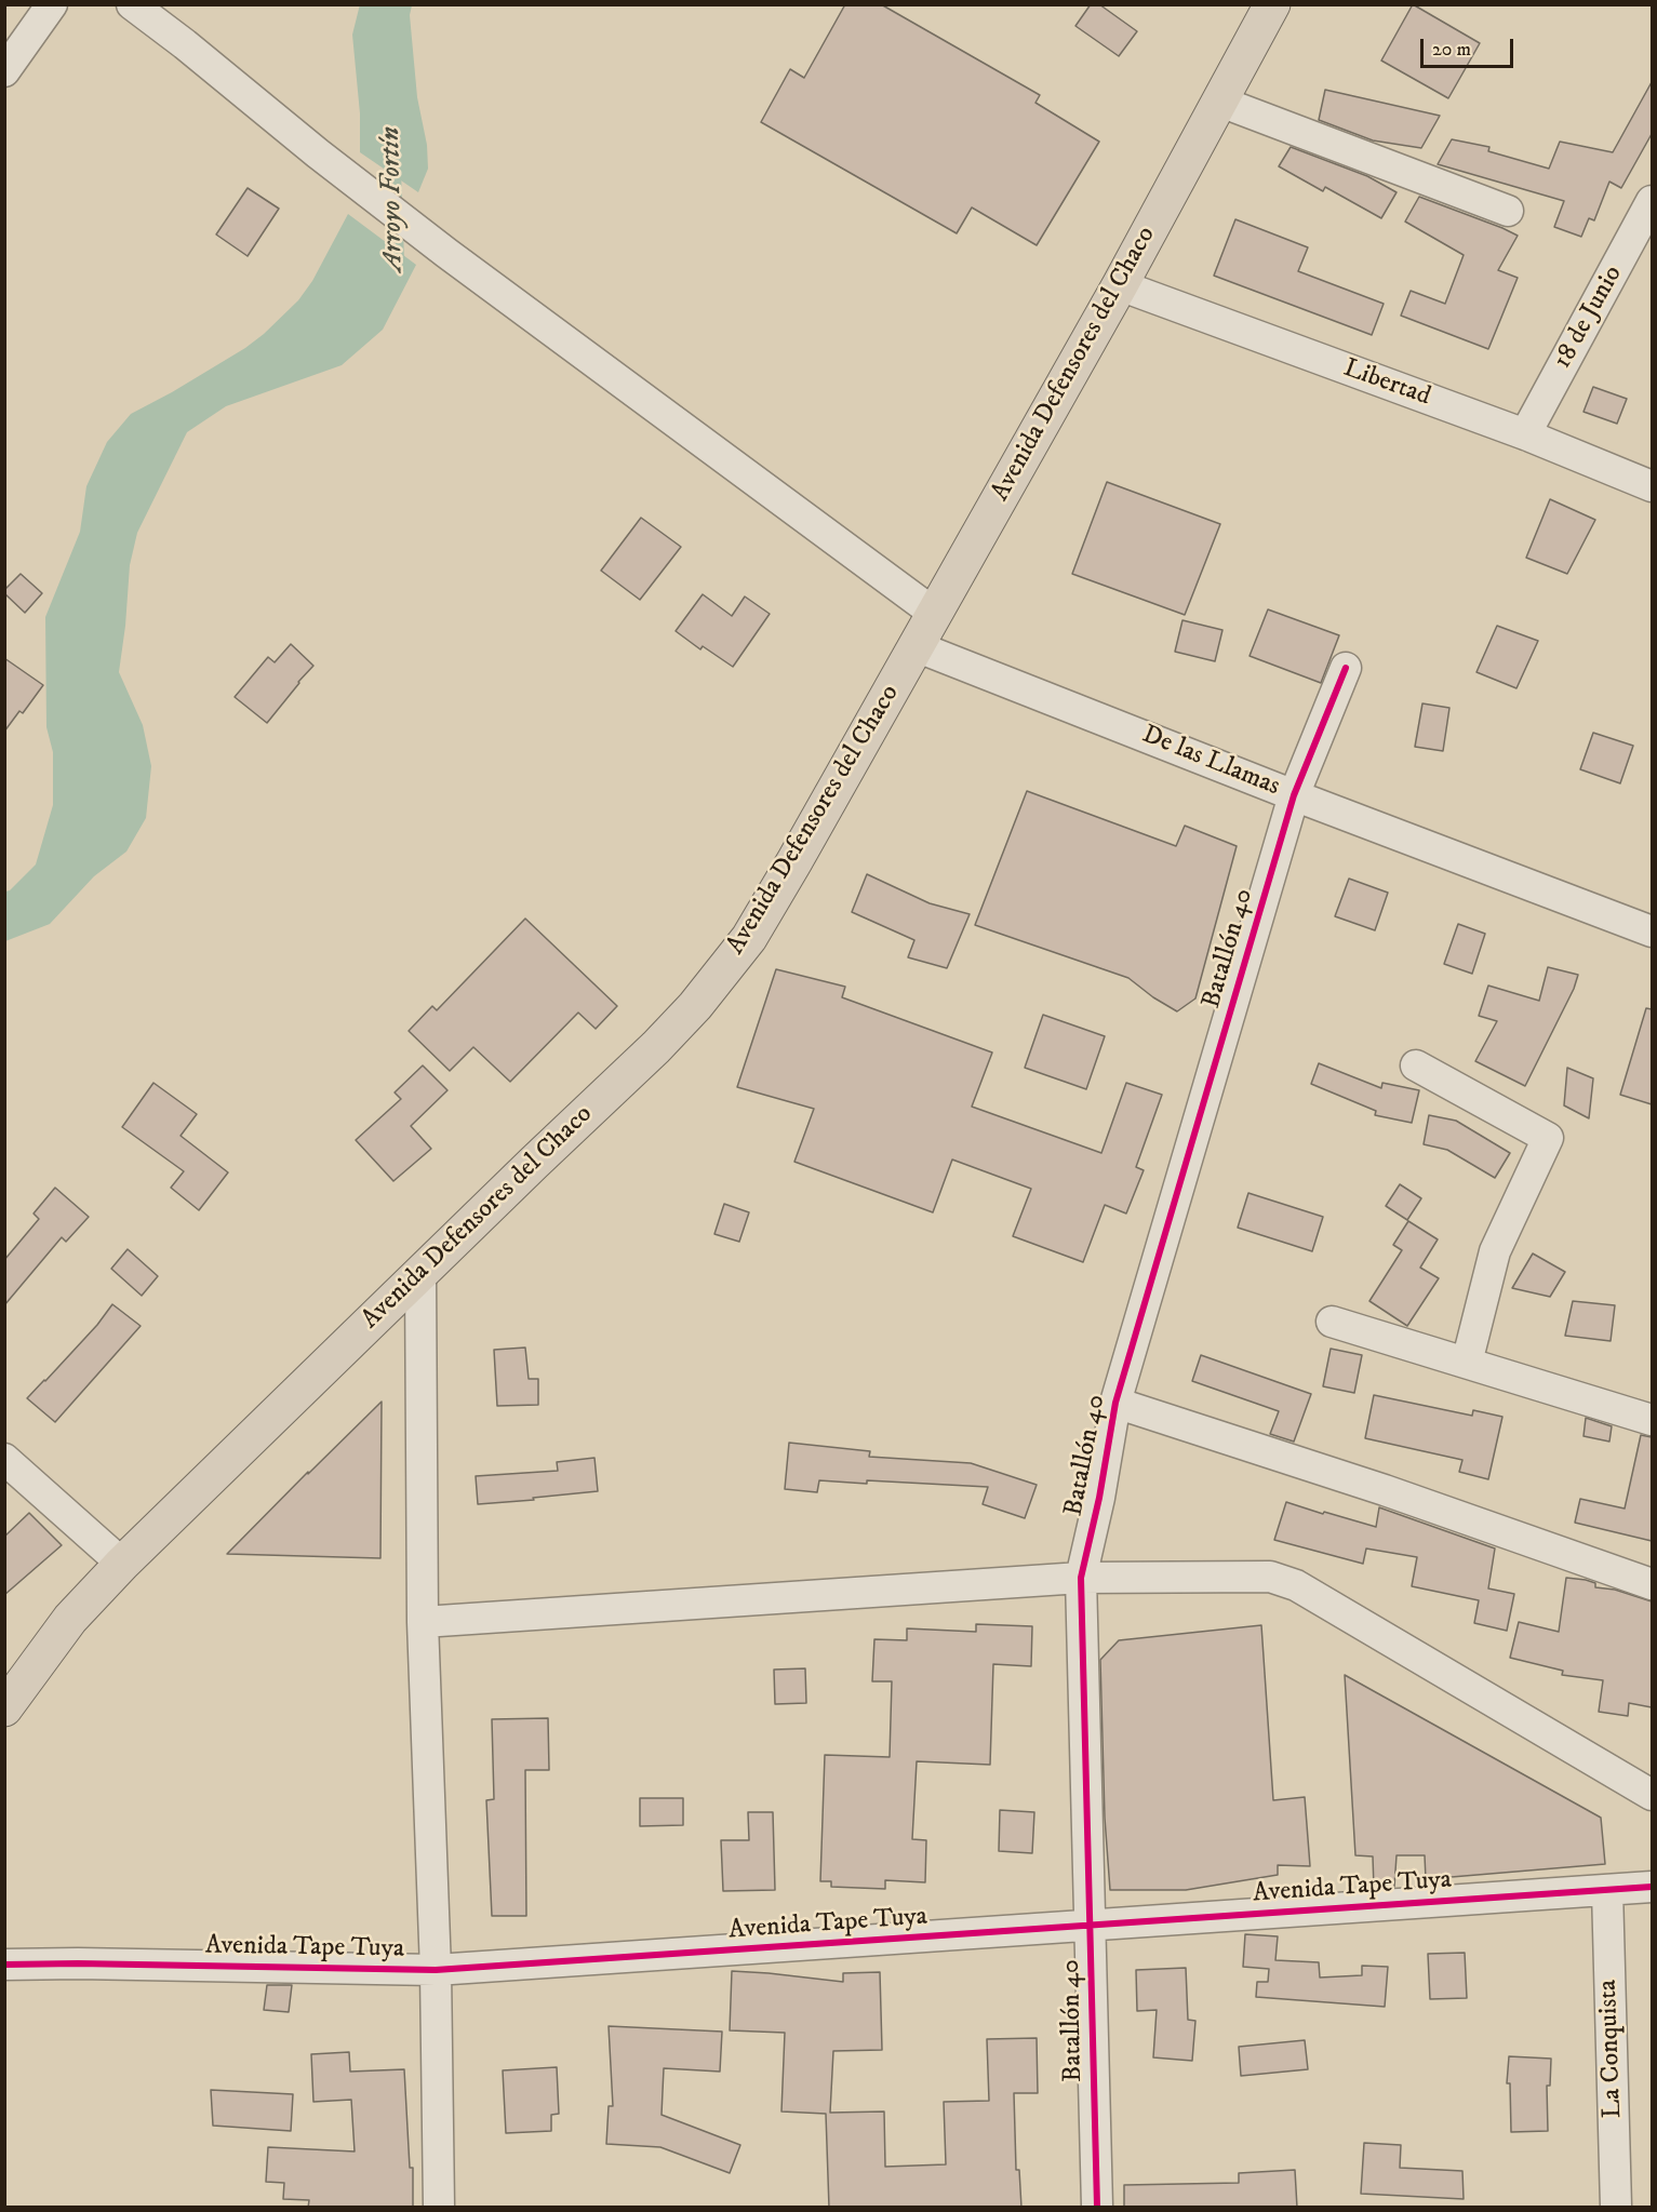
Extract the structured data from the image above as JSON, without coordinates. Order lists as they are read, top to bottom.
{
  "streets": {
    "main road": ["Avenida Defensores del Chaco"],
    "street": [
      "18 de Junio",
      "Libertad",
      "De las Llamas",
      "Batallón 40",
      "Avenida Tape Tuya",
      "La Conquista"
    ]
  },
  "crossings": [
    ["18 de Junio", "Libertad"],
    ["Avenida Defensores del Chaco", "Libertad"],
    ["Avenida Defensores del Chaco", "De las Llamas"],
    ["De las Llamas", "Batallón 40"],
    ["Batallón 40", "Avenida Tape Tuya"],
    ["Avenida Tape Tuya", "La Conquista"]
  ],
  "water": ["Arroyo Fortín"],
  "scale_bar": "20 m"
}
